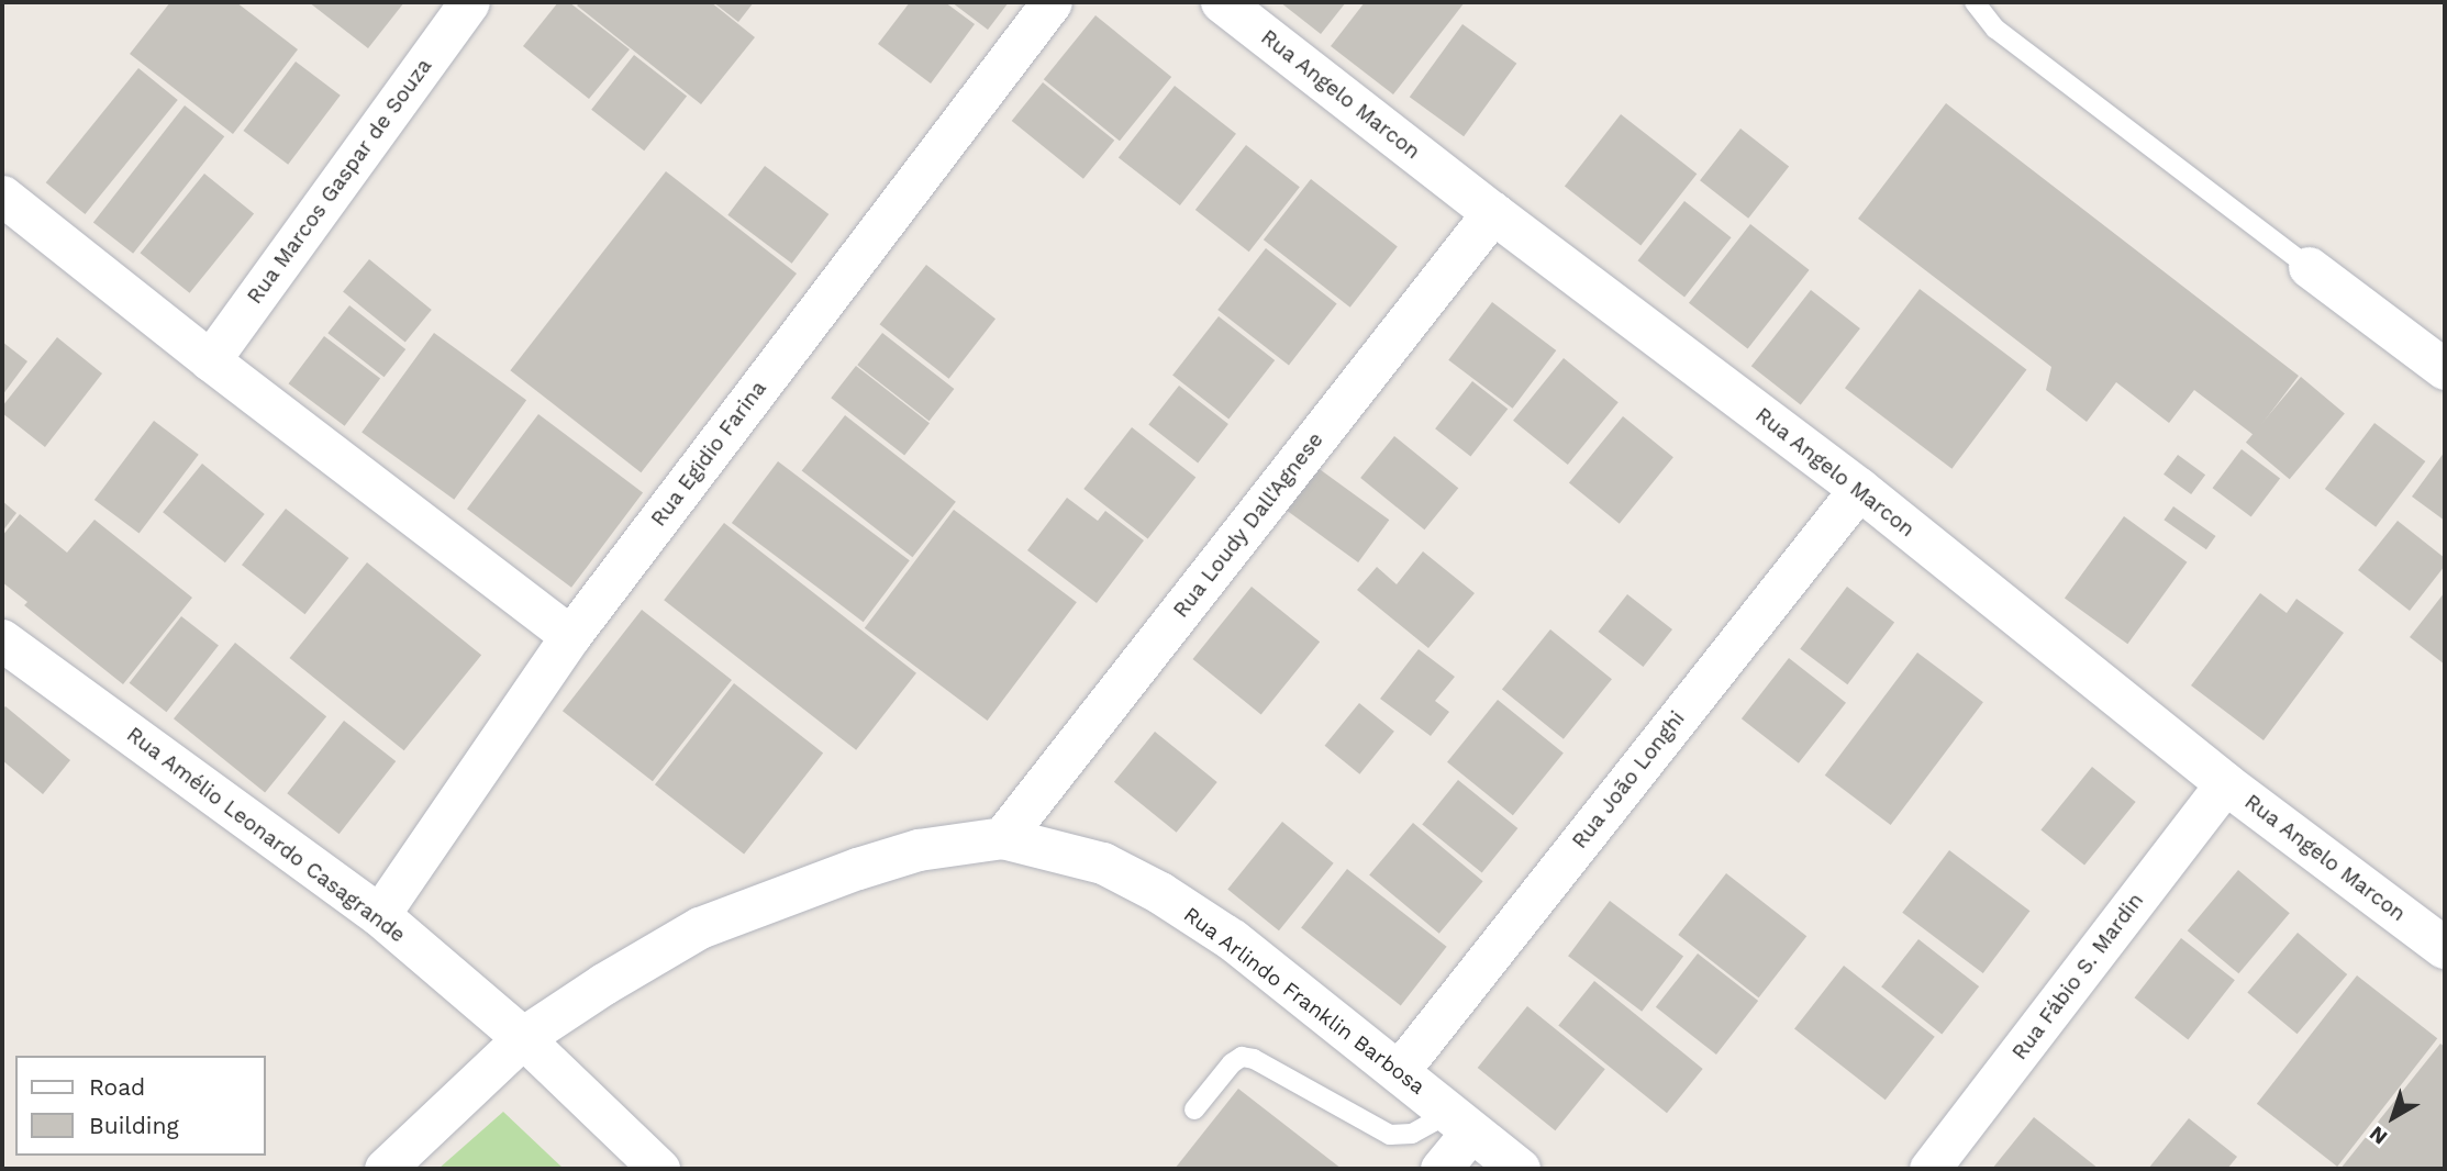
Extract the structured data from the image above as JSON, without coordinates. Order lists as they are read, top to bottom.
{
  "streets": {
    "street": [
      "Rua Angelo Marcon",
      "Rua Marcos Gaspar de Souza",
      "Rua Egidio Farina",
      "Rua Loudy Dall'Agnese",
      "Rua João Longhi",
      "Rua Amélio Leonardo Casagrande",
      "Rua Fábio S. Mardin",
      "Rua Arlindo Franklin Barbosa"
    ]
  },
  "crossings": [
    ["Rua Angelo Marcon", "Rua Loudy Dall'Agnese"],
    ["Rua Angelo Marcon", "Rua João Longhi"],
    ["Rua Angelo Marcon", "Rua Fábio S. Mardin"],
    ["Rua Egidio Farina", "Rua Amélio Leonardo Casagrande"],
    ["Rua Loudy Dall'Agnese", "Rua Arlindo Franklin Barbosa"],
    ["Rua João Longhi", "Rua Arlindo Franklin Barbosa"],
    ["Rua Amélio Leonardo Casagrande", "Rua Arlindo Franklin Barbosa"]
  ],
  "legend": ["Road", "Building"],
  "north": "bottom left"
}
